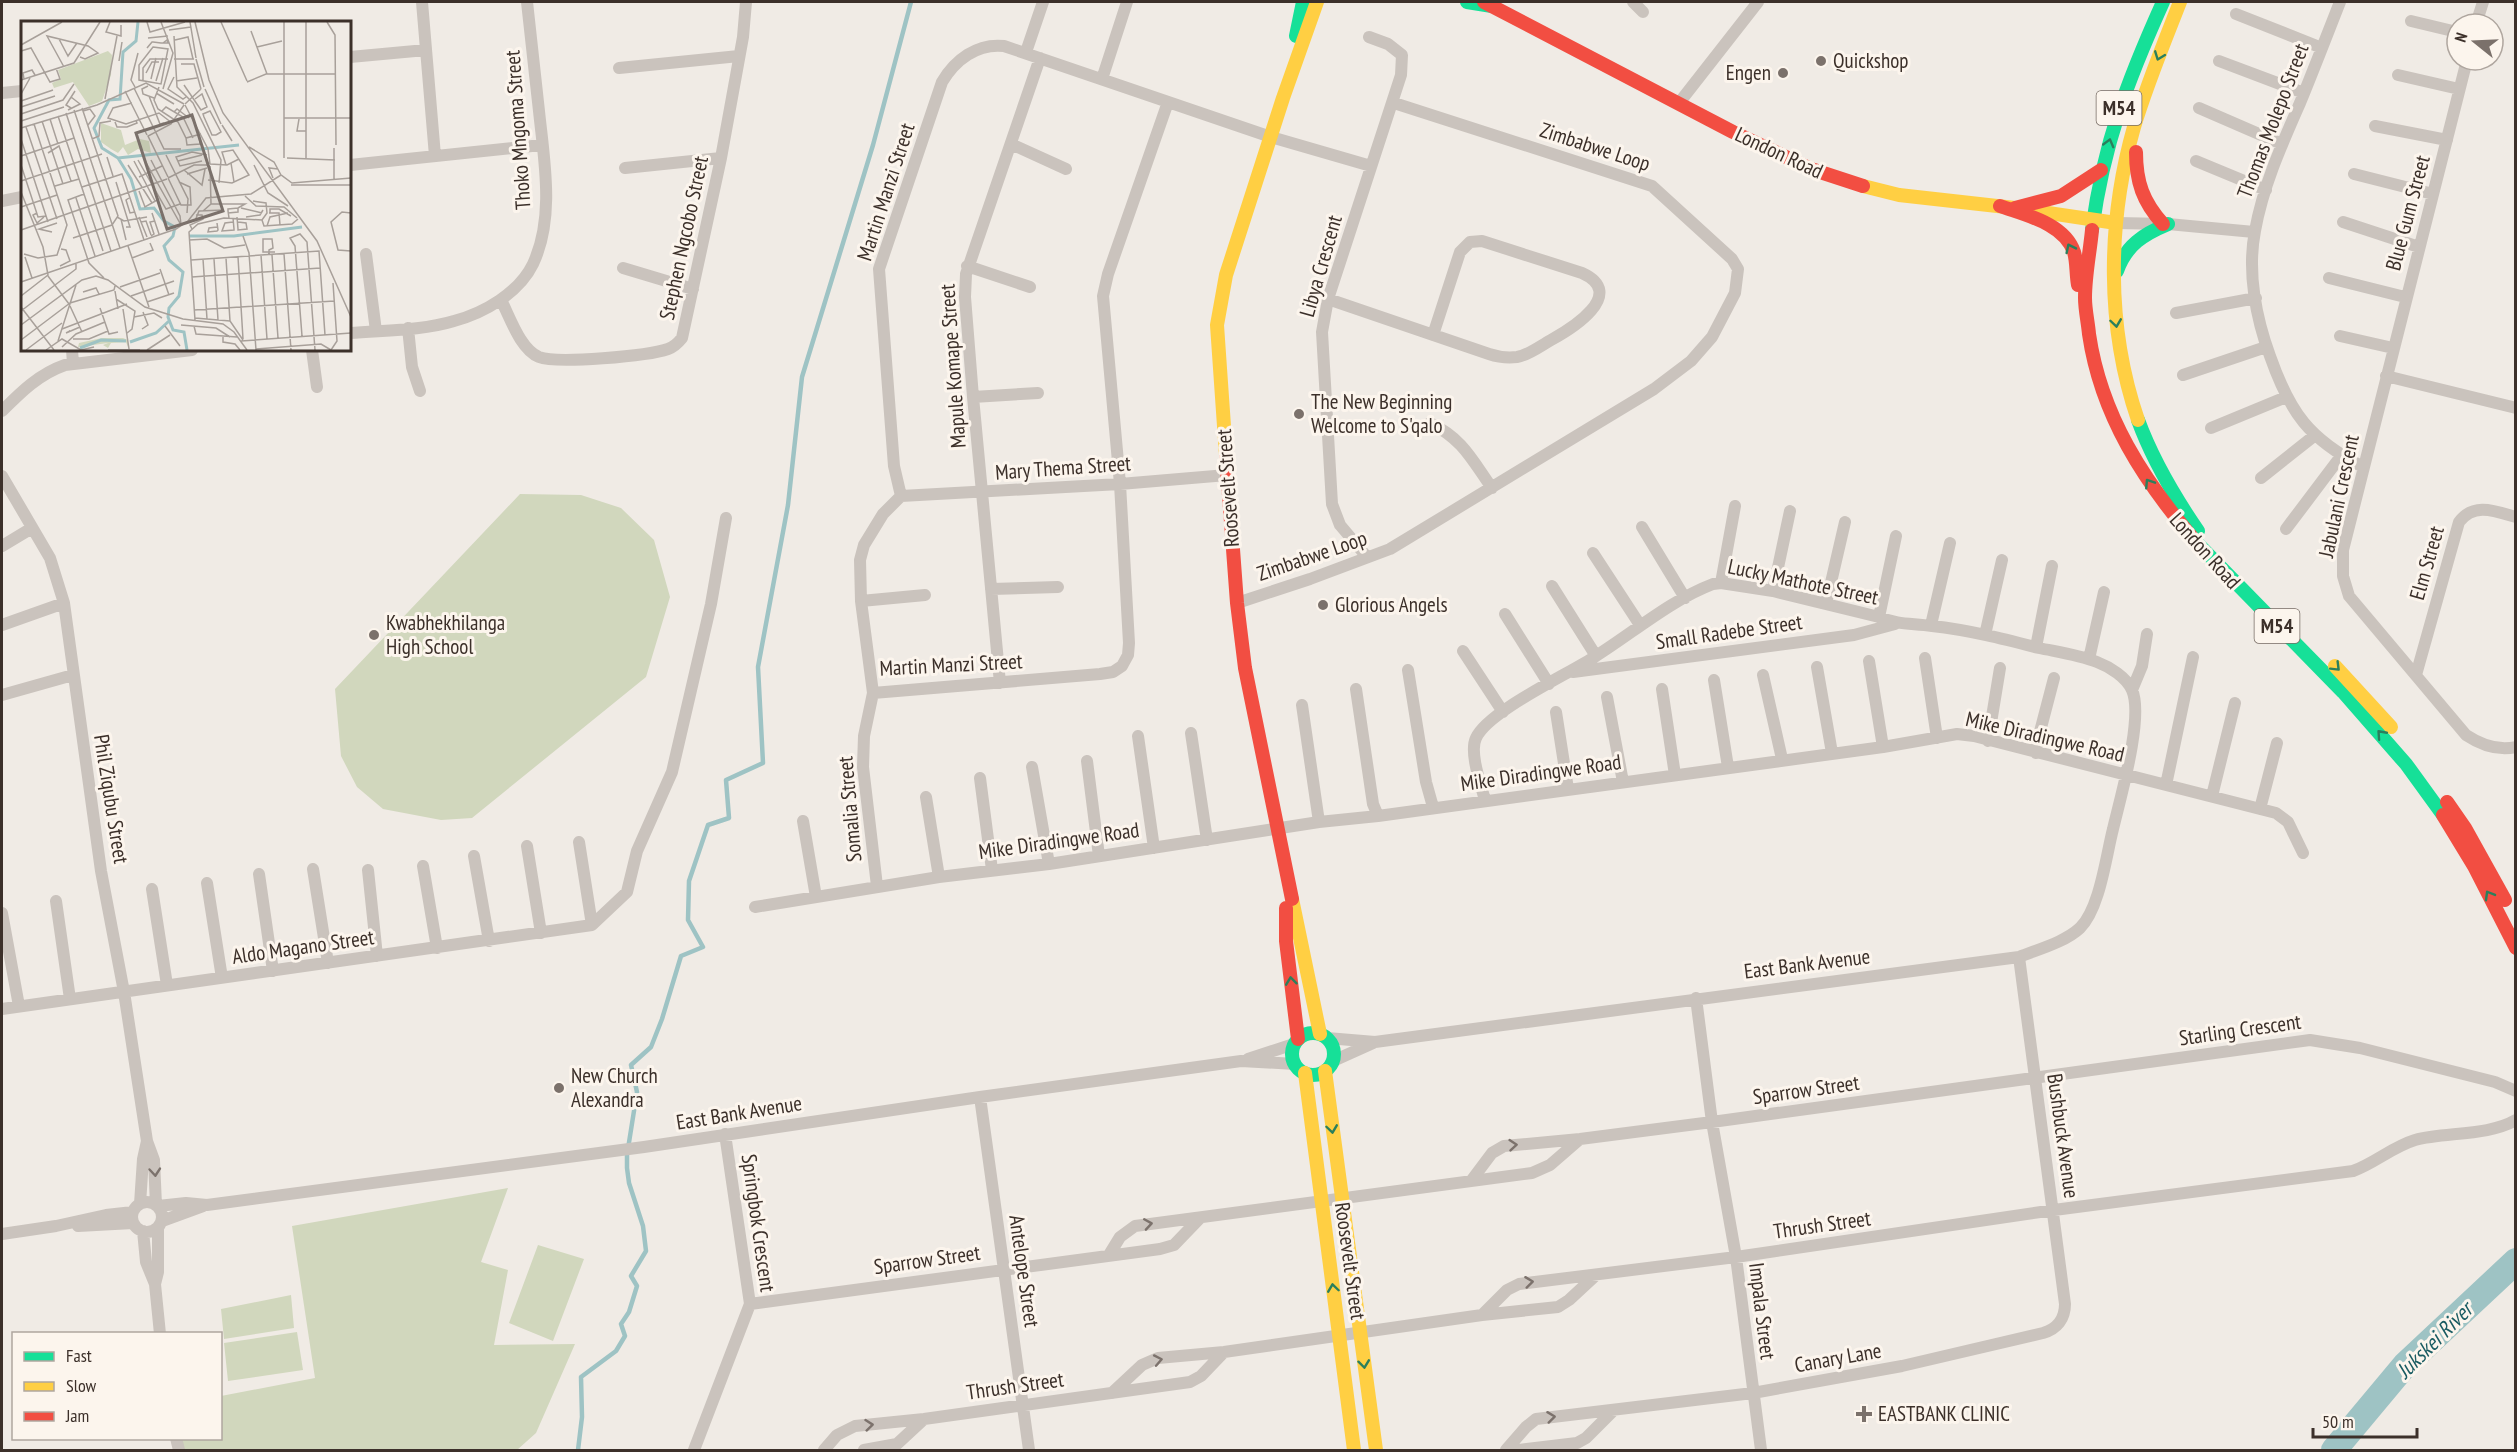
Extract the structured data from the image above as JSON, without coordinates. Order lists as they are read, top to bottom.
{
  "streets": {
    "street": [
      "M54",
      "Thomas Molepo Street",
      "Thoko Mngoma Street",
      "Zimbabwe Loop",
      "London Road",
      "Martin Manzi Street",
      "Blue Gum Street",
      "Stephen Ngcobo Street",
      "Libya Crescent",
      "Mapule Komape Street",
      "Mary Thema Street",
      "Roosevelt Street",
      "Jabulani Crescent",
      "Elm Street",
      "Lucky Mathote Street",
      "Small Radebe Street",
      "Mike Diradingwe Road",
      "Phil Ziqubu Street",
      "Somalia Street",
      "Aldo Magano Street",
      "East Bank Avenue",
      "Starling Crescent",
      "Sparrow Street",
      "Bushbuck Avenue",
      "Springbok Crescent",
      "Thrush Street",
      "Antelope Street",
      "Impala Street",
      "Canary Lane"
    ]
  },
  "crossings": [
    ["Thomas Molepo Street", "Jabulani Crescent"],
    ["Thoko Mngoma Street", "Stephen Ngcobo Street"],
    ["Zimbabwe Loop", "Libya Crescent"],
    ["Zimbabwe Loop", "Roosevelt Street"],
    ["Martin Manzi Street", "Libya Crescent"],
    ["Martin Manzi Street", "Mapule Komape Street"],
    ["Martin Manzi Street", "Mary Thema Street"],
    ["Martin Manzi Street", "Roosevelt Street"],
    ["Martin Manzi Street", "Somalia Street"],
    ["Blue Gum Street", "Jabulani Crescent"],
    ["Mapule Komape Street", "Mary Thema Street"],
    ["Mary Thema Street", "Roosevelt Street"],
    ["Roosevelt Street", "Mike Diradingwe Road"],
    ["Roosevelt Street", "East Bank Avenue"],
    ["Jabulani Crescent", "Elm Street"],
    ["Lucky Mathote Street", "Small Radebe Street"],
    ["Lucky Mathote Street", "Mike Diradingwe Road"],
    ["Mike Diradingwe Road", "Somalia Street"],
    ["Mike Diradingwe Road", "East Bank Avenue"],
    ["Phil Ziqubu Street", "Aldo Magano Street"],
    ["Phil Ziqubu Street", "East Bank Avenue"],
    ["East Bank Avenue", "Bushbuck Avenue"],
    ["East Bank Avenue", "Springbok Crescent"],
    ["East Bank Avenue", "Antelope Street"],
    ["East Bank Avenue", "Impala Street"],
    ["Starling Crescent", "Sparrow Street"],
    ["Starling Crescent", "Bushbuck Avenue"],
    ["Sparrow Street", "Bushbuck Avenue"],
    ["Sparrow Street", "Springbok Crescent"],
    ["Sparrow Street", "Antelope Street"],
    ["Sparrow Street", "Impala Street"],
    ["Bushbuck Avenue", "Thrush Street"],
    ["Bushbuck Avenue", "Canary Lane"],
    ["Thrush Street", "Antelope Street"],
    ["Thrush Street", "Impala Street"],
    ["Impala Street", "Canary Lane"]
  ],
  "water": ["Jukskei River"],
  "places": {
    "other": [
      "Quickshop",
      "Engen",
      "The New Beginning Welcome to S'qalo",
      "Glorious Angels",
      "Kwabhekhilanga High School",
      "New Church Alexandra"
    ],
    "health": ["EASTBANK CLINIC"]
  },
  "legend": ["Fast", "Slow", "Jam"],
  "scale_bar": "50 m",
  "north": "left"
}
